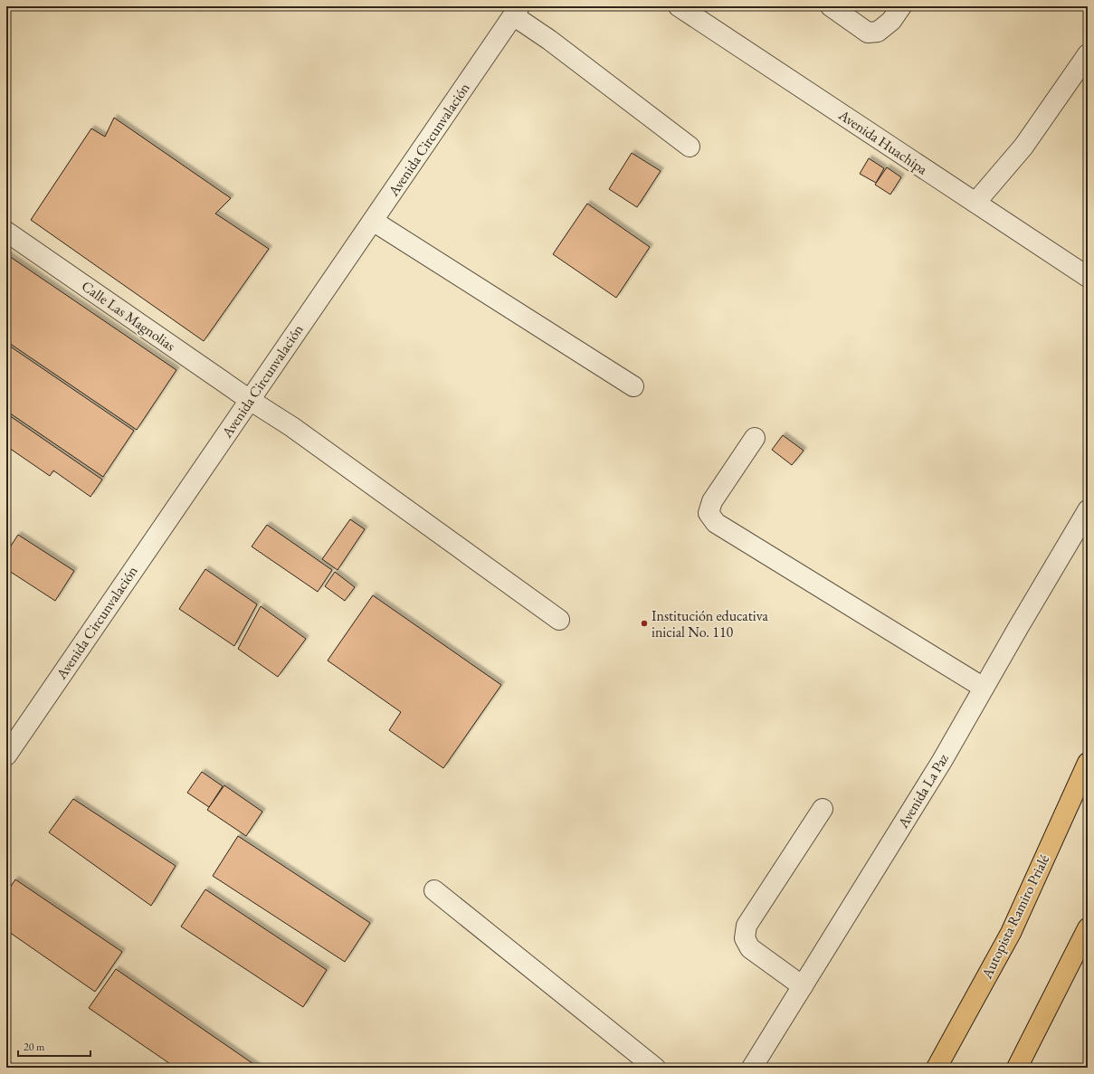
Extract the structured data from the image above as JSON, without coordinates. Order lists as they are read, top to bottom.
{
  "streets": {
    "highway": ["Autopista Ramiro Prialé"],
    "street": [
      "Avenida Circunvalación",
      "Avenida Huachipa",
      "Calle Las Magnolias",
      "Avenida La Paz"
    ]
  },
  "crossings": [
    ["Avenida Circunvalación", "Calle Las Magnolias"]
  ],
  "places": ["Institución educativa inicial No. 110"],
  "scale_bar": "20 m"
}
